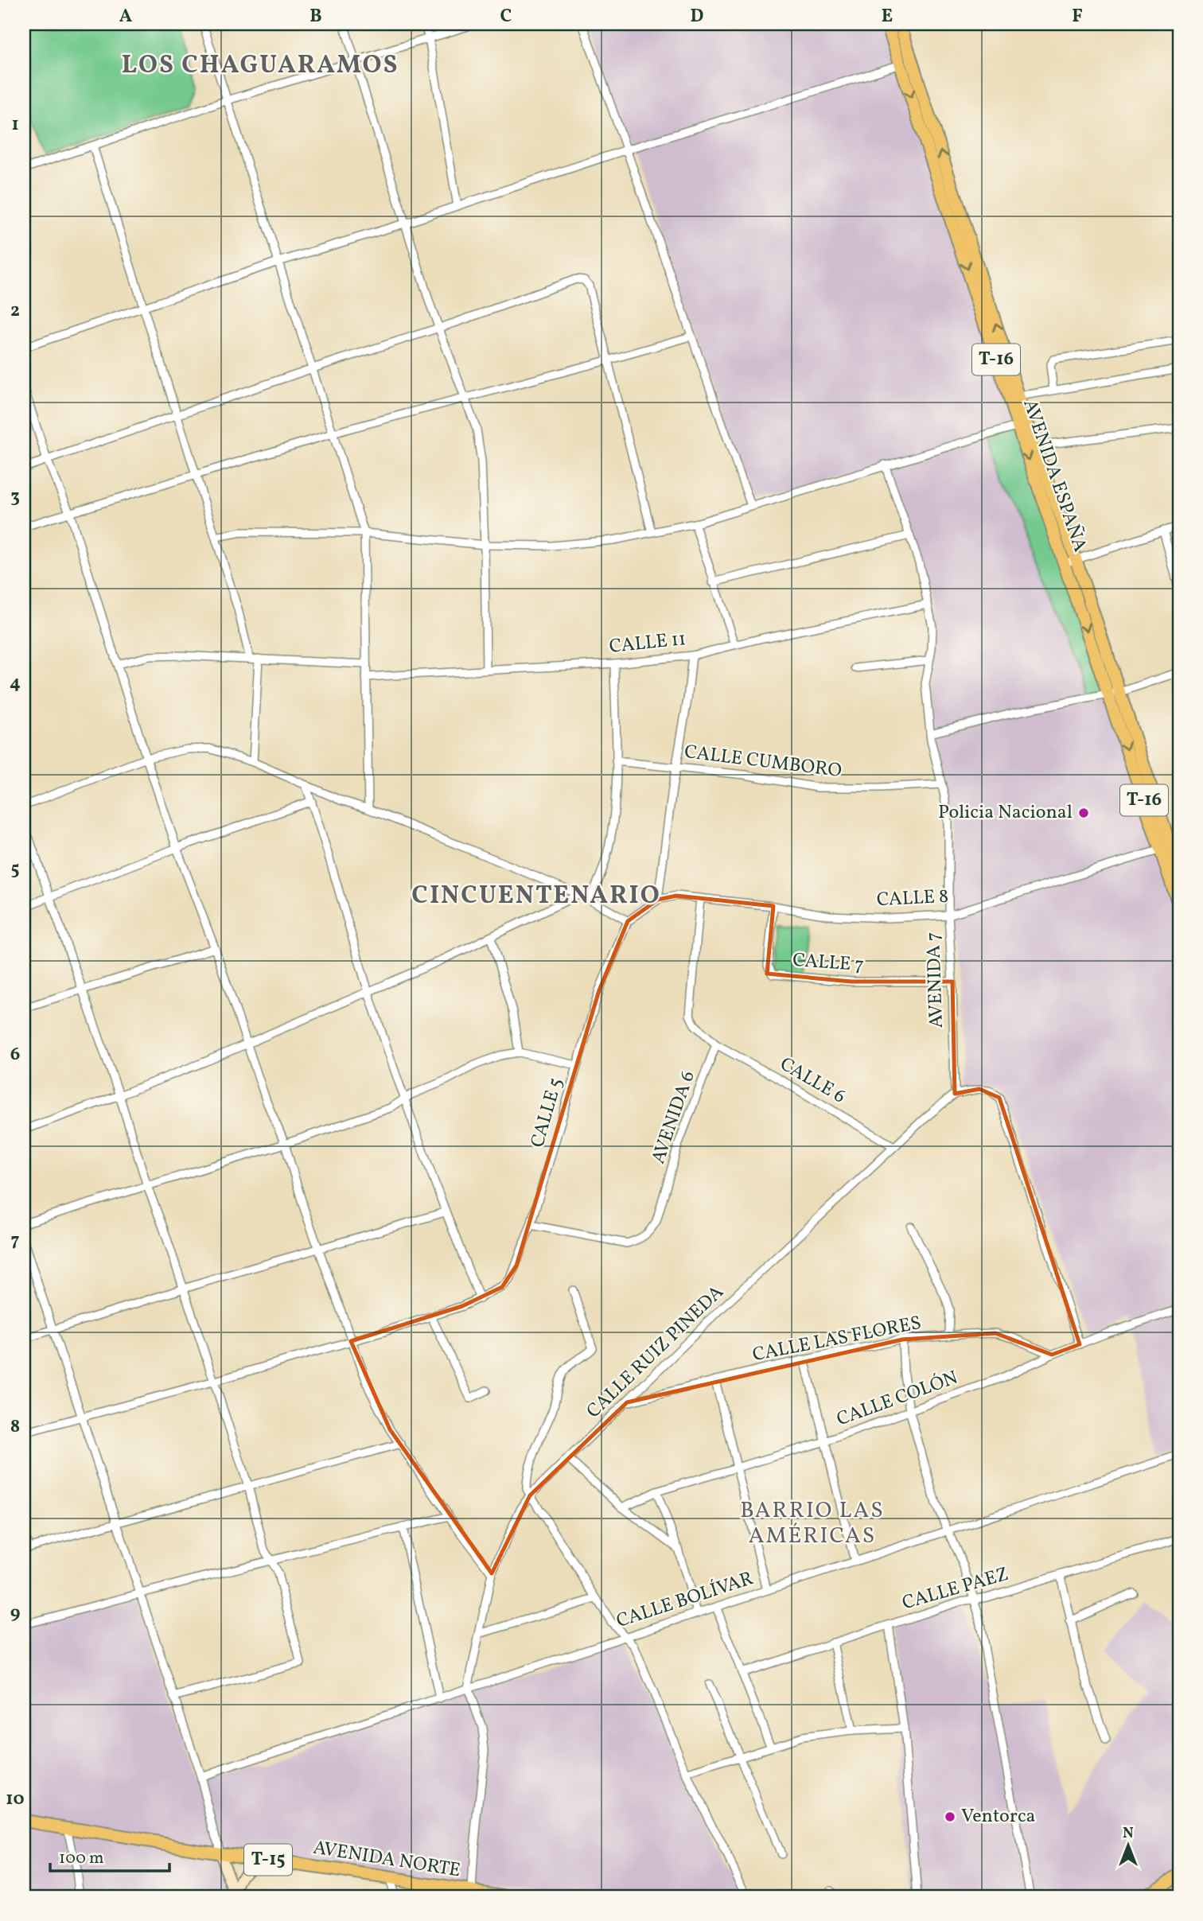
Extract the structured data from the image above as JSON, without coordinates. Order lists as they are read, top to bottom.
{
  "streets": {
    "highway": [
      "T-16",
      "AVENIDA ESPAÑA",
      "T-15",
      "AVENIDA NORTE"
    ],
    "street": [
      "CALLE 11",
      "CALLE CUMBORO",
      "CALLE 8",
      "CALLE 7",
      "AVENIDA 7",
      "CALLE 6",
      "CALLE 5",
      "AVENIDA 6",
      "CALLE LAS FLORES",
      "CALLE RUIZ PINEDA",
      "CALLE COLÓN",
      "CALLE PAEZ",
      "CALLE BOLÍVAR"
    ]
  },
  "crossings": [
    ["AVENIDA ESPAÑA", "CALLE 8"],
    ["CALLE 11", "AVENIDA 7"],
    ["CALLE CUMBORO", "AVENIDA 7"],
    ["CALLE 8", "CALLE 7"],
    ["CALLE 8", "AVENIDA 7"],
    ["CALLE 7", "AVENIDA 7"],
    ["AVENIDA 7", "CALLE RUIZ PINEDA"],
    ["CALLE 6", "AVENIDA 6"],
    ["CALLE 6", "CALLE RUIZ PINEDA"],
    ["CALLE 5", "AVENIDA 6"],
    ["CALLE LAS FLORES", "CALLE RUIZ PINEDA"],
    ["CALLE LAS FLORES", "CALLE COLÓN"],
    ["CALLE RUIZ PINEDA", "CALLE BOLÍVAR"]
  ],
  "districts": ["LOS CHAGUARAMOS", "CINCUENTENARIO", "BARRIO LAS AMÉRICAS"],
  "places": ["Policia Nacional", "Ventorca"],
  "scale_bar": "100 m",
  "north": "top",
  "grid": {
    "columns": [
      "A",
      "B",
      "C",
      "D",
      "E",
      "F"
    ],
    "rows": [
      "1",
      "2",
      "3",
      "4",
      "5",
      "6",
      "7",
      "8",
      "9",
      "10"
    ]
  }
}
